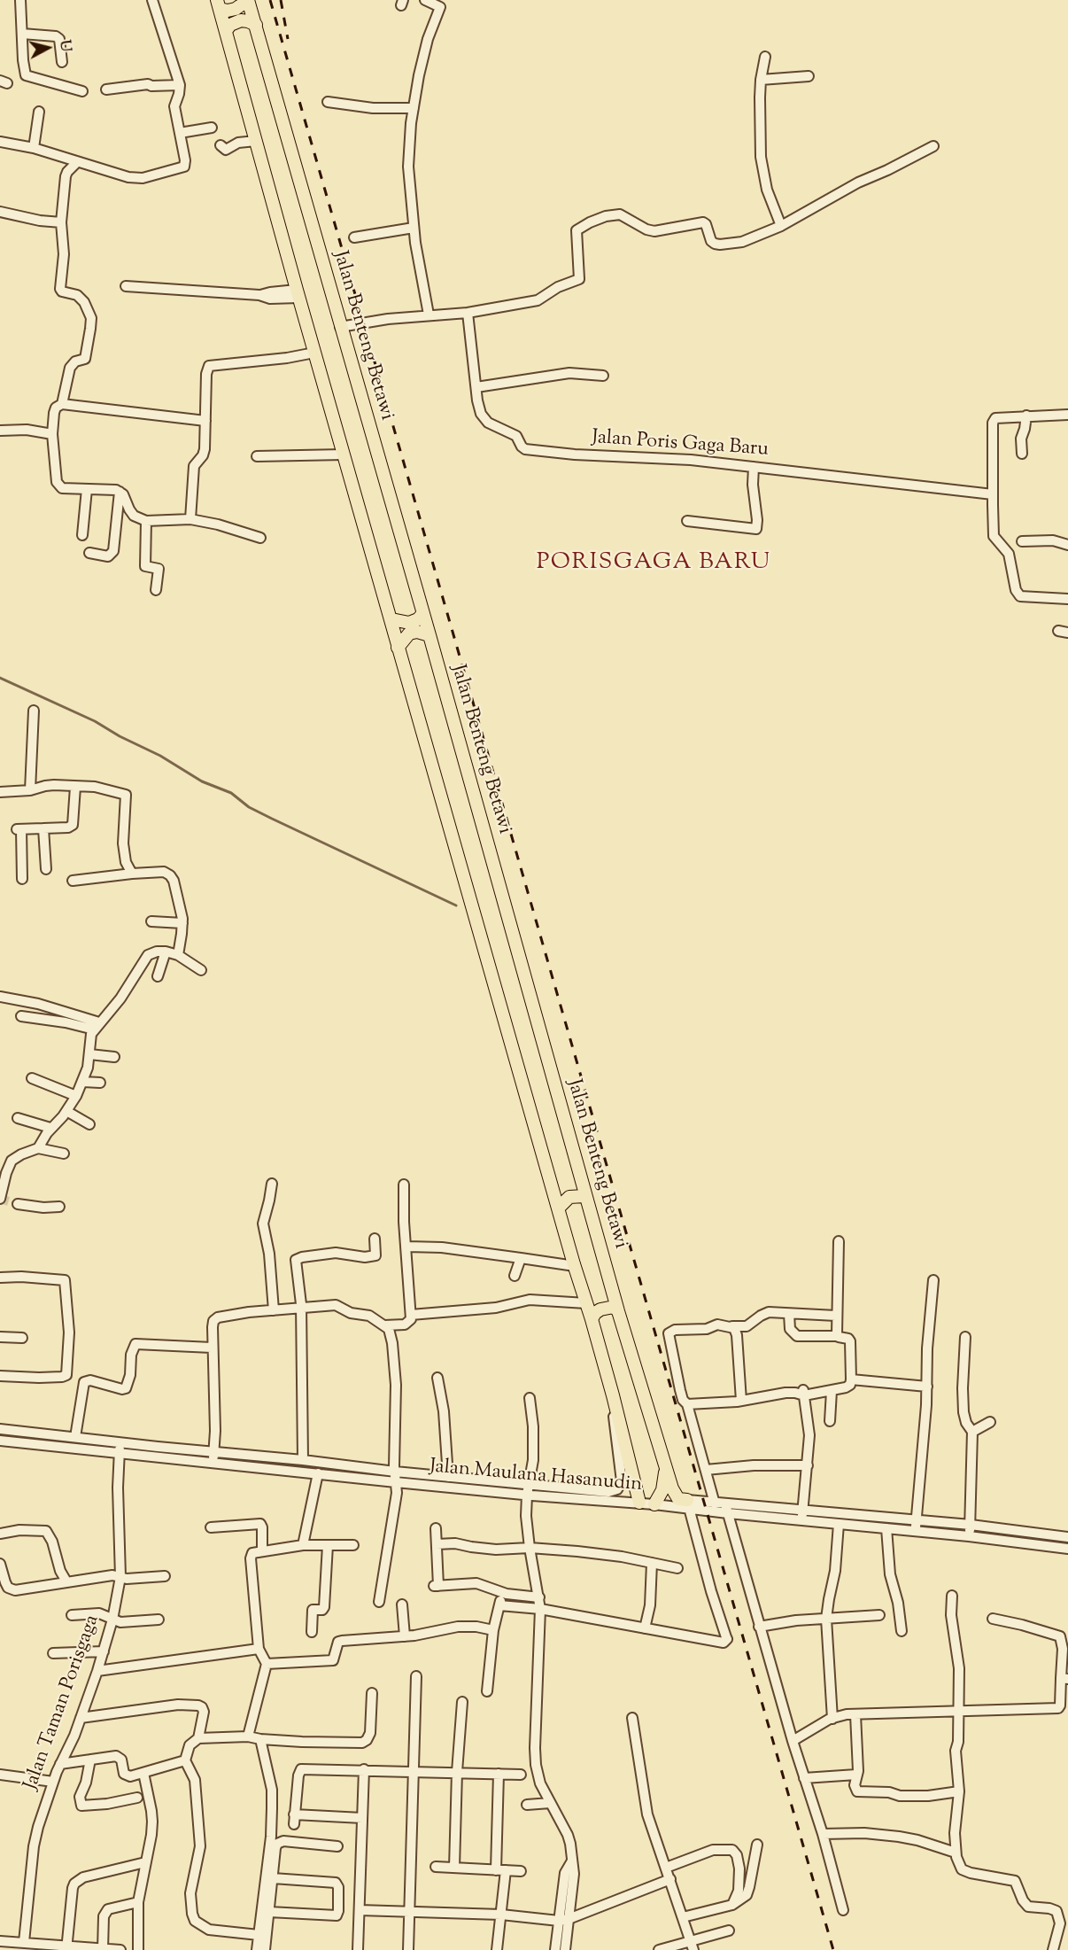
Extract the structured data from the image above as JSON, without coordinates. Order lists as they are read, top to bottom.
{
  "streets": {
    "main road": ["Jalan Benteng Betawi"],
    "street": ["Jalan Poris Gaga Baru", "Jalan Maulana Hasanudin", "Jalan Taman Porisgaga"]
  },
  "crossings": [
    ["Jalan Benteng Betawi", "Jalan Maulana Hasanudin"],
    ["Jalan Maulana Hasanudin", "Jalan Taman Porisgaga"]
  ],
  "districts": ["PORISGAGA BARU"],
  "north": "right"
}
